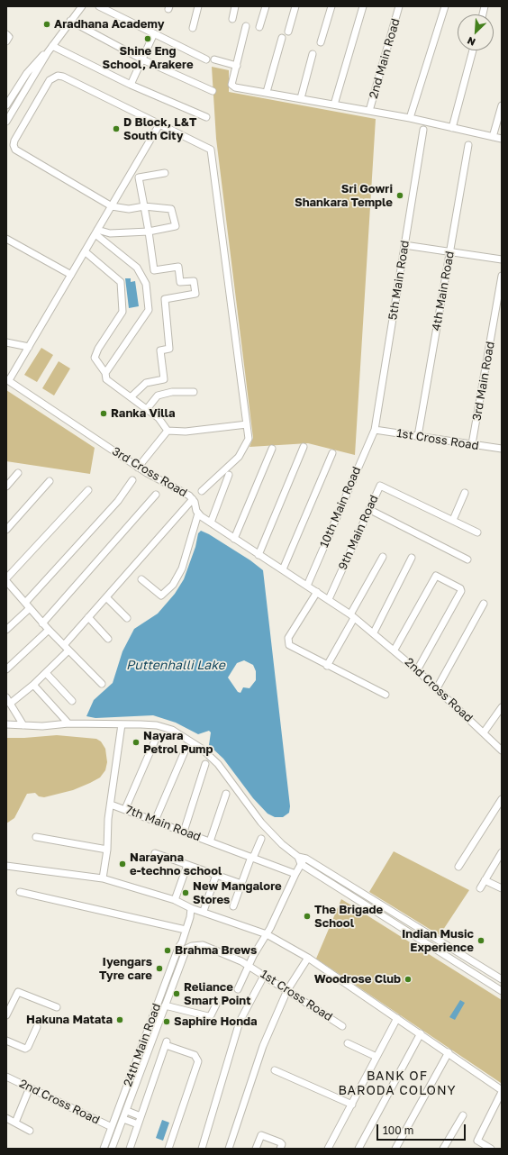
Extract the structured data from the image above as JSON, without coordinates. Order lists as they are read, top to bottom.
{
  "streets": {
    "street": [
      "2nd Main Road",
      "5th Main Road",
      "4th Main Road",
      "3rd Main Road",
      "1st Cross Road",
      "3rd Cross Road",
      "10th Main Road",
      "9th Main Road",
      "2nd Cross Road",
      "7th Main Road",
      "24th Main Road"
    ]
  },
  "crossings": [
    ["5th Main Road", "1st Cross Road"],
    ["5th Main Road", "10th Main Road"],
    ["4th Main Road", "1st Cross Road"],
    ["3rd Main Road", "1st Cross Road"],
    ["1st Cross Road", "10th Main Road"],
    ["2nd Cross Road", "24th Main Road"]
  ],
  "districts": ["BANK OF BARODA COLONY"],
  "water": ["Puttenhalli Lake"],
  "places": [
    "Aradhana Academy",
    "Shine Eng School, Arakere",
    "D Block, L&T South City",
    "Sri Gowri Shankara Temple",
    "Ranka Villa",
    "Nayara Petrol Pump",
    "Narayana e-techno school",
    "New Mangalore Stores",
    "The Brigade School",
    "Indian Music Experience",
    "Brahma Brews",
    "Iyengars Tyre care",
    "Woodrose Club",
    "Reliance Smart Point",
    "Hakuna Matata",
    "Saphire Honda"
  ],
  "scale_bar": "100 m",
  "north": "bottom left"
}
